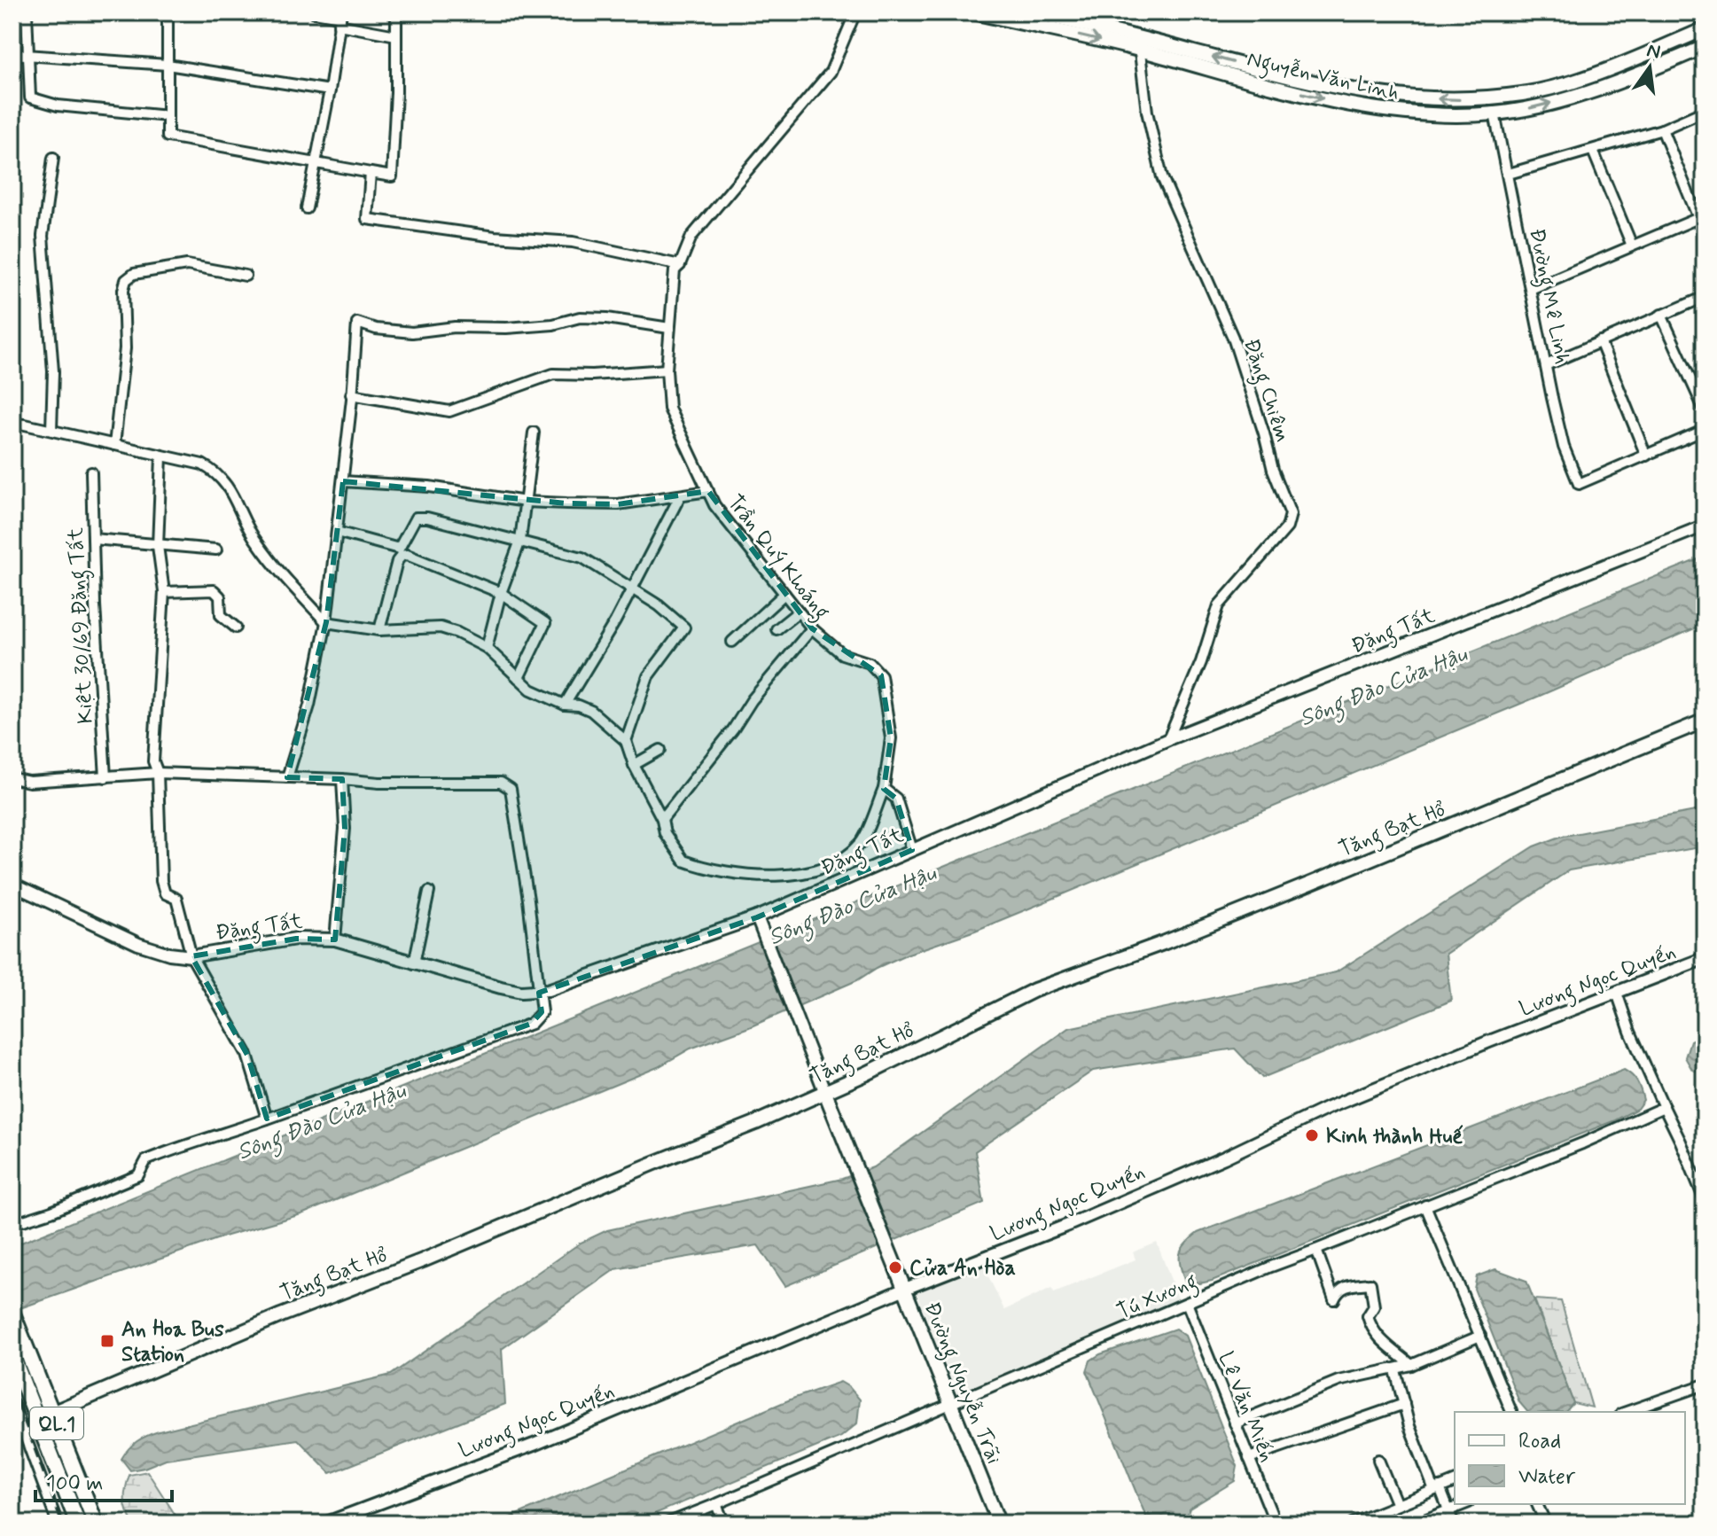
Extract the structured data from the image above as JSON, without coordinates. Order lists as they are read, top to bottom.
{
  "streets": {
    "main road": [
      "Nguyễn Văn Linh",
      "Tăng Bạt Hổ",
      "Đường Nguyễn Trãi",
      "QL.1"
    ],
    "street": [
      "Đường Mê Linh",
      "Đặng Chiêm",
      "Trần Quý Khoáng",
      "Kiệt 30/69 Đặng Tất",
      "Đặng Tất",
      "Lương Ngọc Quyến",
      "Tú Xương",
      "Lê Văn Miến"
    ]
  },
  "crossings": [
    ["Nguyễn Văn Linh", "Đường Mê Linh"],
    ["Nguyễn Văn Linh", "Đặng Chiêm"],
    ["Đặng Chiêm", "Đặng Tất"],
    ["Tăng Bạt Hổ", "Đường Nguyễn Trãi"],
    ["Tăng Bạt Hổ", "QL.1"],
    ["Lương Ngọc Quyến", "Đường Nguyễn Trãi"],
    ["Tú Xương", "Đường Nguyễn Trãi"],
    ["Tú Xương", "Lê Văn Miến"]
  ],
  "water": ["Sông Đào Cửa Hậu"],
  "places": {
    "other": ["Kinh thành Huế", "Cửa An Hòa"],
    "transit": ["An Hoa Bus Station"]
  },
  "legend": ["Road", "Water"],
  "scale_bar": "100 m",
  "north": "top"
}
